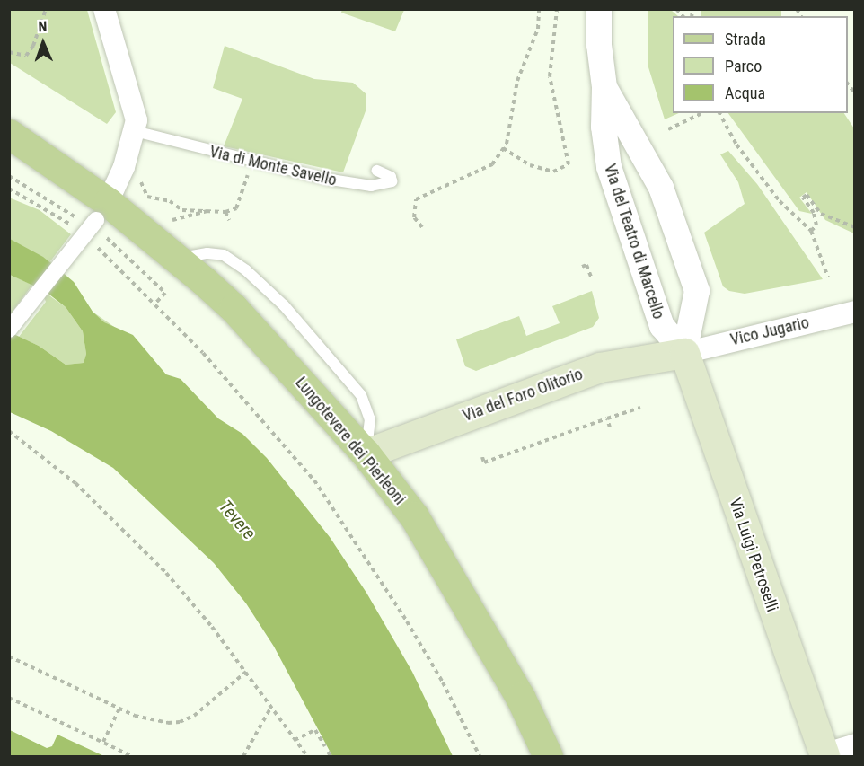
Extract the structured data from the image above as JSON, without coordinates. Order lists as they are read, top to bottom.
{
  "streets": {
    "main road": ["Via del Foro Olitorio", "Lungotevere dei Pierleoni", "Via Luigi Petroselli"],
    "street": ["Via del Teatro di Marcello", "Vico Jugario"],
    "lane": ["Via di Monte Savello"]
  },
  "crossings": [
    ["Via del Teatro di Marcello", "Vico Jugario"],
    ["Via del Teatro di Marcello", "Via del Foro Olitorio"],
    ["Via del Teatro di Marcello", "Via Luigi Petroselli"],
    ["Vico Jugario", "Via del Foro Olitorio"],
    ["Vico Jugario", "Via Luigi Petroselli"],
    ["Via del Foro Olitorio", "Lungotevere dei Pierleoni"],
    ["Via del Foro Olitorio", "Via Luigi Petroselli"]
  ],
  "water": ["Tevere"],
  "legend": ["Strada", "Parco", "Acqua"],
  "north": "top"
}
